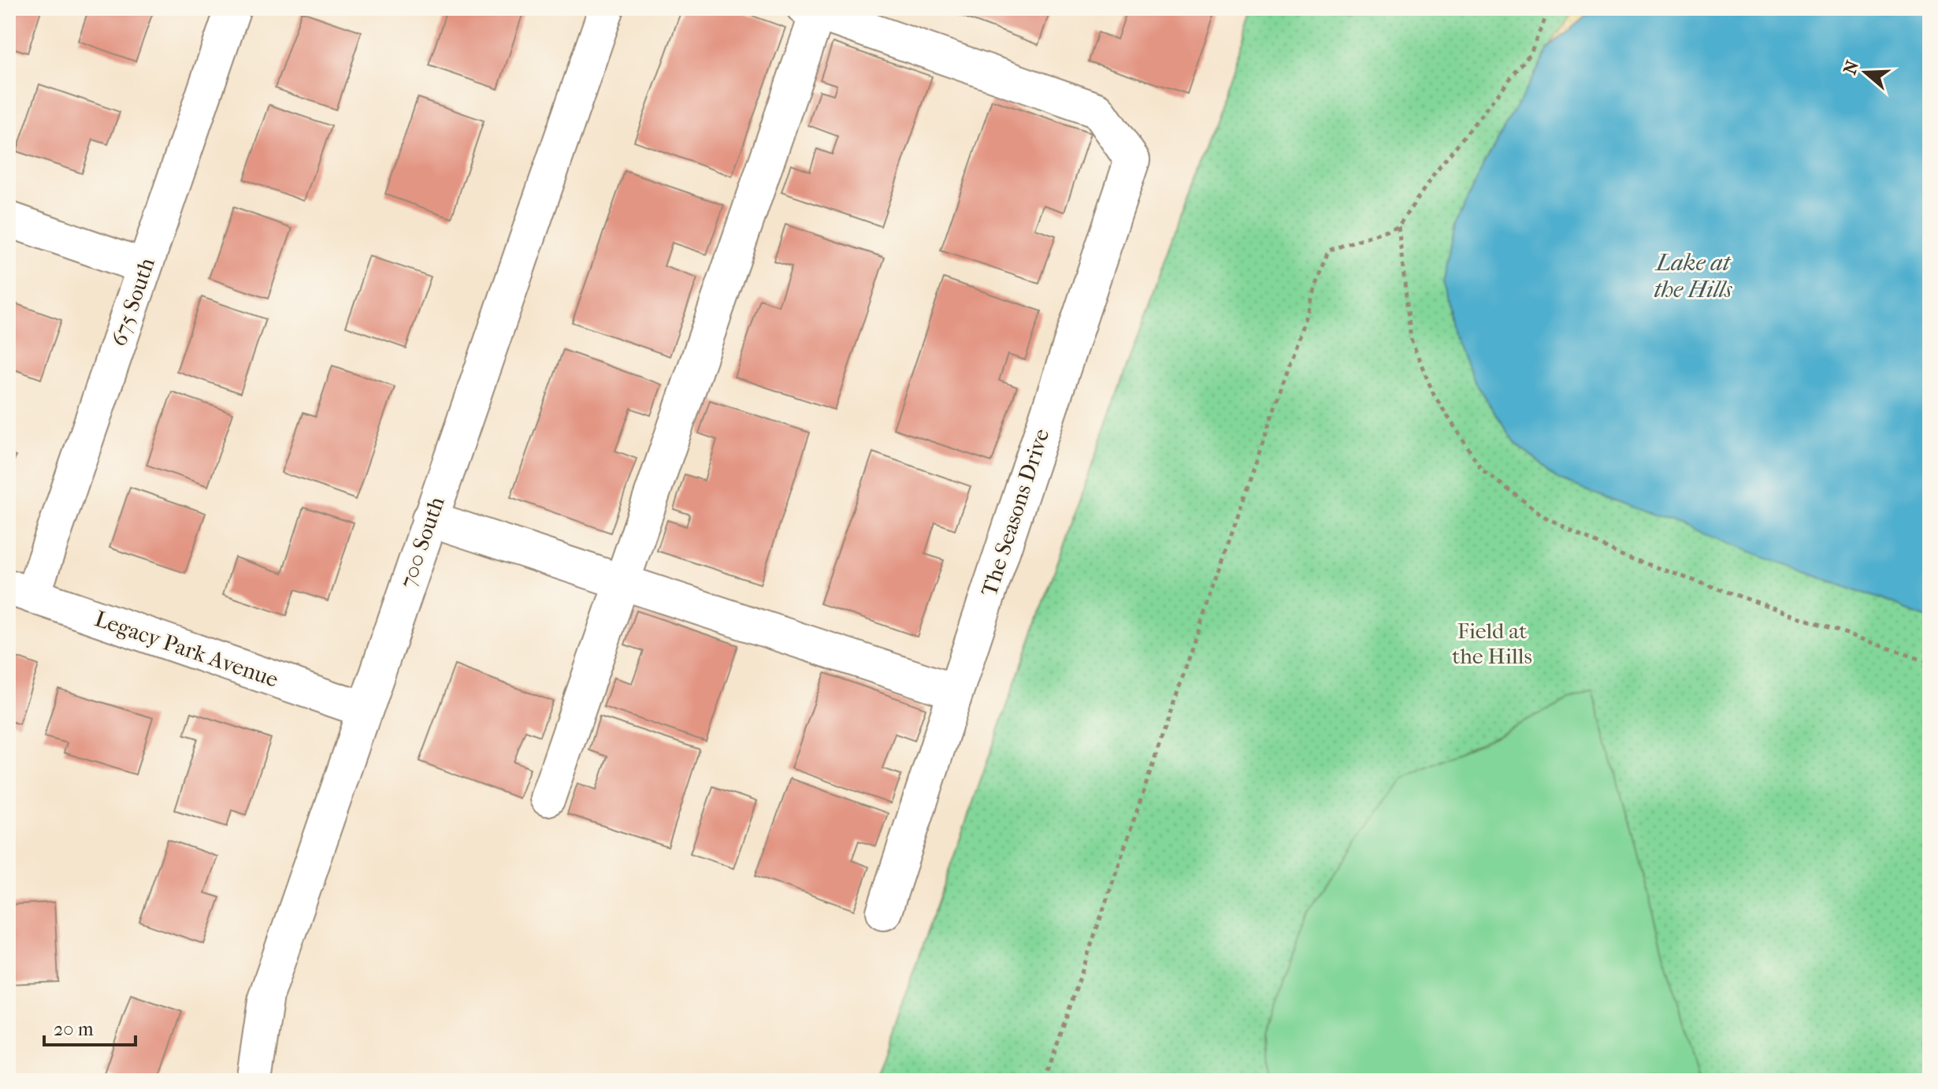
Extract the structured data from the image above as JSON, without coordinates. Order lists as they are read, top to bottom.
{
  "streets": {
    "street": [
      "675 South",
      "The Seasons Drive",
      "700 South",
      "Legacy Park Avenue"
    ]
  },
  "crossings": [
    ["675 South", "Legacy Park Avenue"],
    ["700 South", "Legacy Park Avenue"]
  ],
  "water": ["Lake at the Hills"],
  "parks": ["Field at the Hills"],
  "scale_bar": "20 m",
  "north": "left"
}
